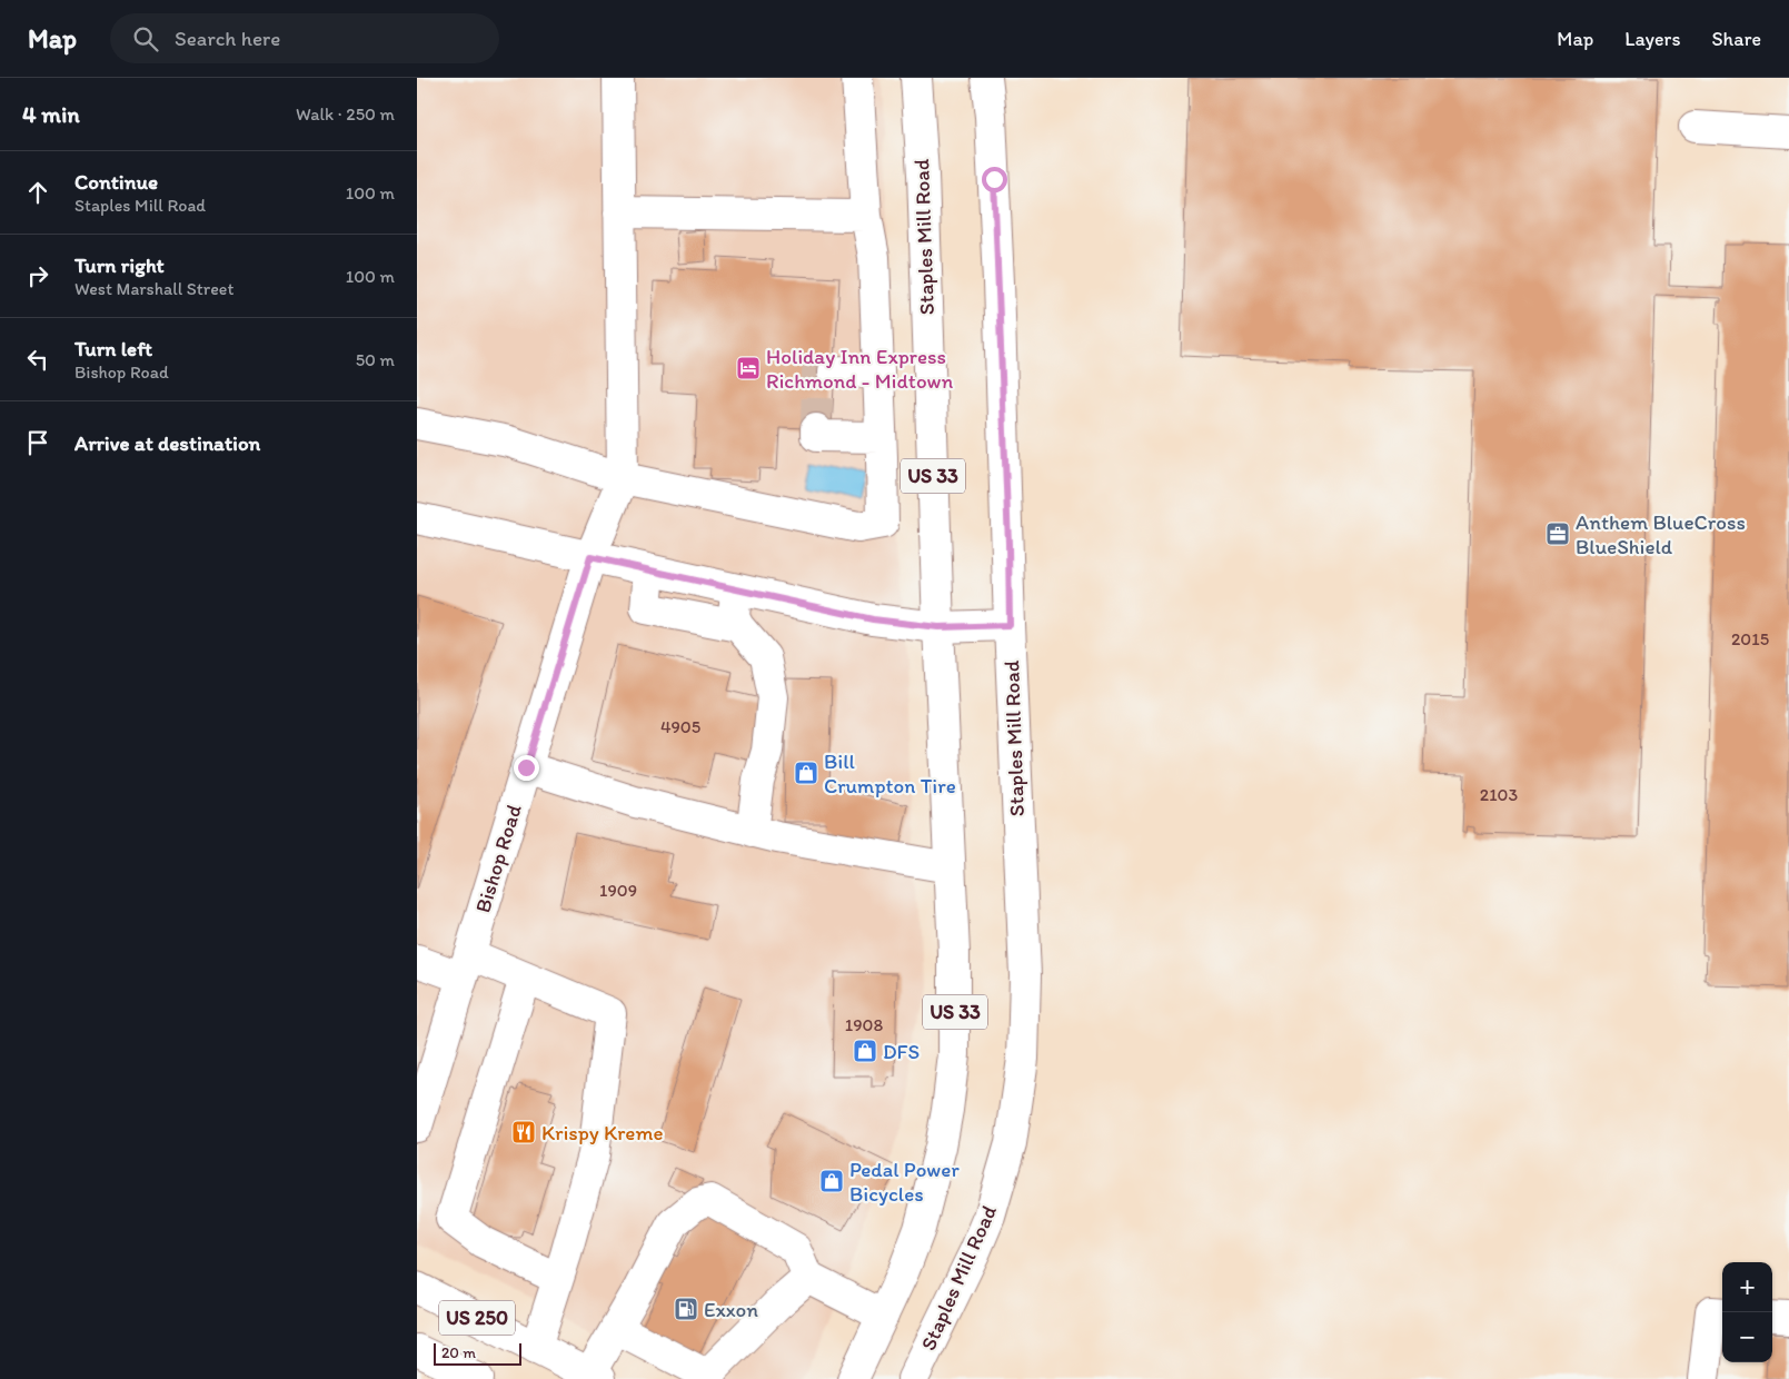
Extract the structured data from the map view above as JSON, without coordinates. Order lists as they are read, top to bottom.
{
  "streets": {
    "main road": [
      "Staples Mill Road",
      "US 33",
      "Bishop Road",
      "US 250"
    ]
  },
  "places": {
    "hotel": ["Holiday Inn Express Richmond - Midtown"],
    "office": ["Anthem BlueCross BlueShield"],
    "shop": ["Bill Crumpton Tire", "DFS", "Pedal Power Bicycles"],
    "restaurant": ["Krispy Kreme"],
    "fuel station": ["Exxon"]
  },
  "house_numbers": [
    "2015",
    "4905",
    "2103",
    "1909",
    "1908"
  ],
  "scale_bar": "20 m",
  "page": {
    "header": "Map",
    "search": "Search here",
    "nav": ["Map", "Layers", "Share"],
    "heading": ["4 min", "Walk · 250 m"],
    "list": [
      ["Continue", "Staples Mill Road", "100 m"],
      ["Turn right", "West Marshall Street", "100 m"],
      ["Turn left", "Bishop Road", "50 m"],
      "Arrive at destination"
    ],
    "map_buttons": ["+", "−"],
    "scale": "20 m"
  }
}
